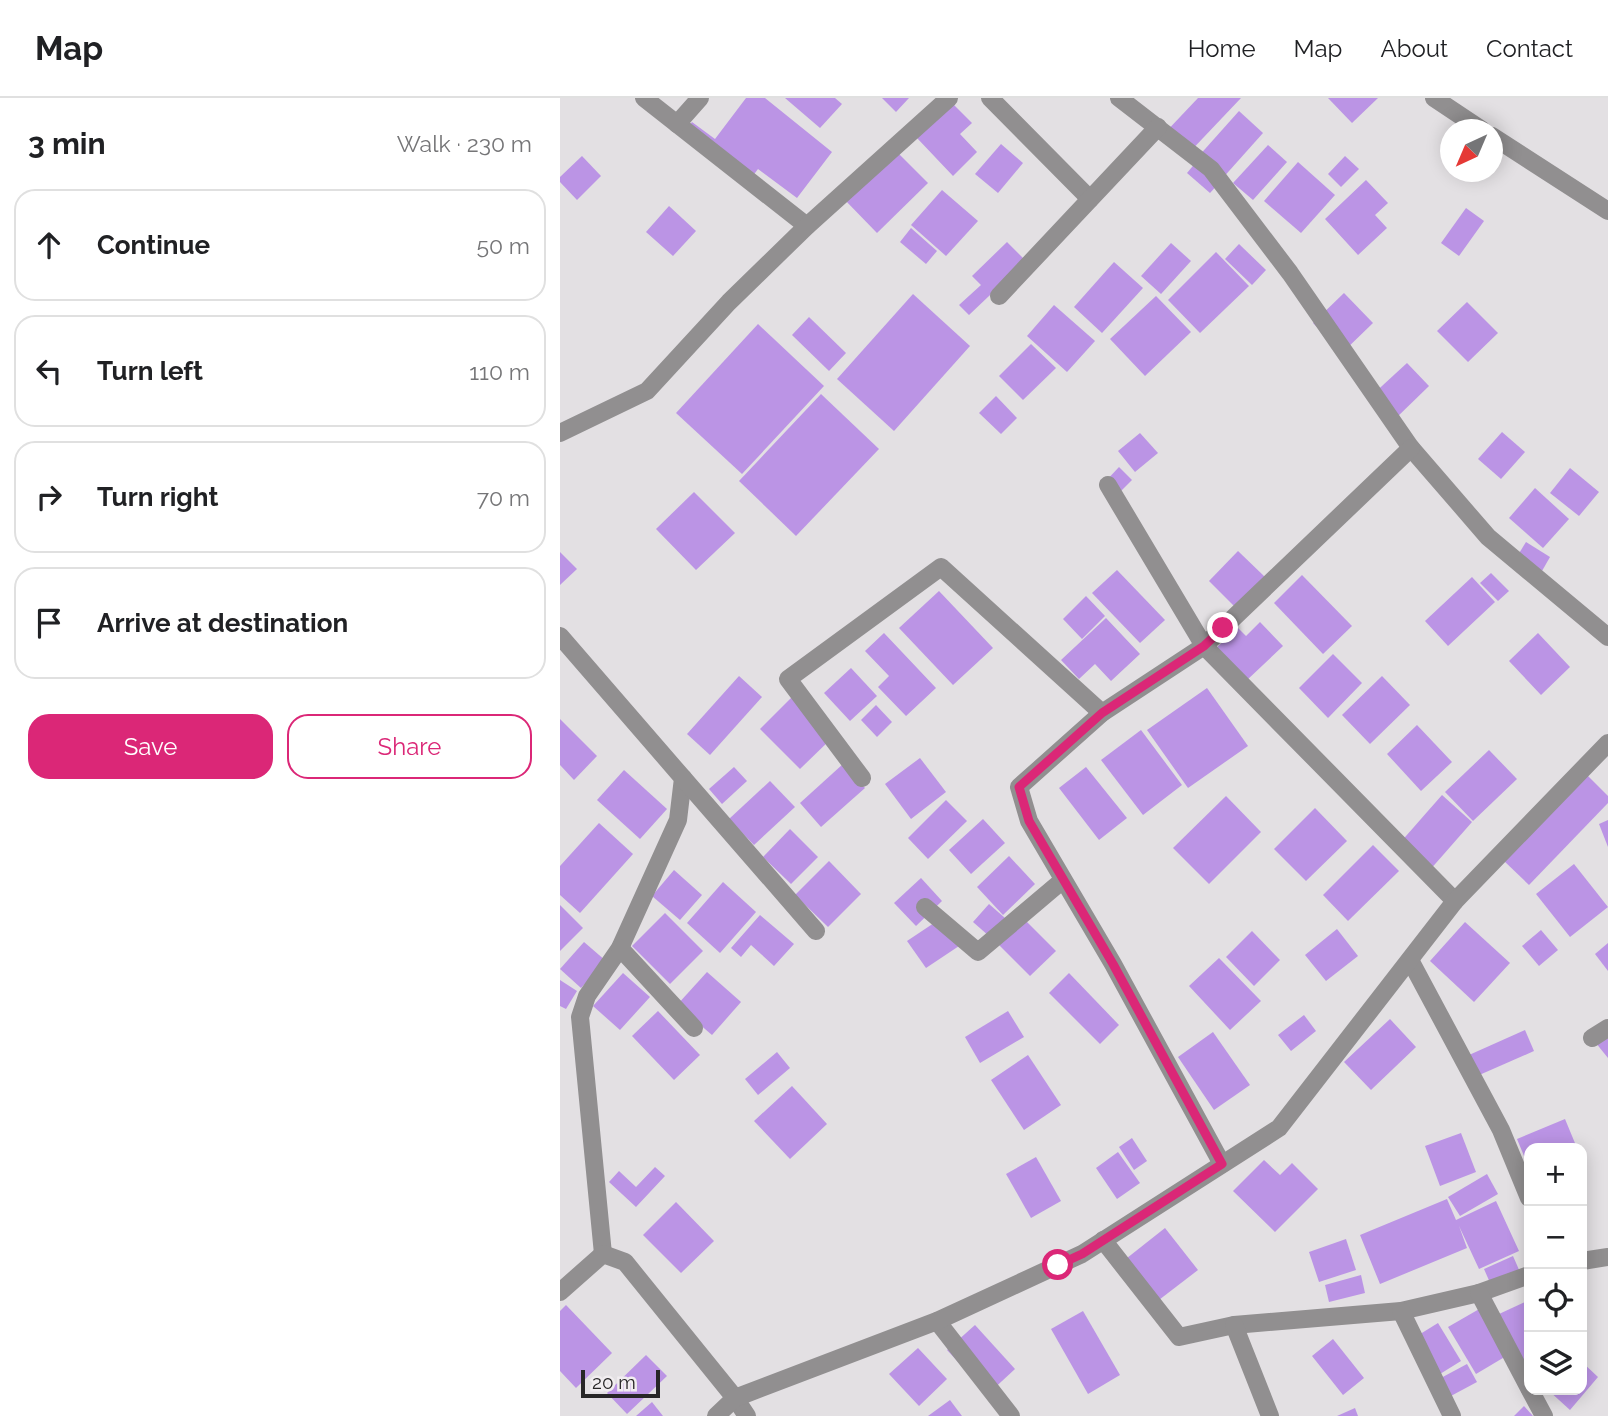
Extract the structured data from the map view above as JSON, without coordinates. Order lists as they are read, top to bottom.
{
  "scale_bar": "20 m",
  "north": "bottom left",
  "page": {
    "header": "Map",
    "nav": [
      "Home",
      "Map",
      "About",
      "Contact"
    ],
    "heading": ["3 min", "Walk · 230 m"],
    "list": [
      ["Continue", "50 m"],
      ["Turn left", "110 m"],
      ["Turn right", "70 m"],
      "Arrive at destination"
    ],
    "buttons": ["Save", "Share"],
    "map_buttons": ["+", "−"],
    "scale": "20 m"
  }
}
